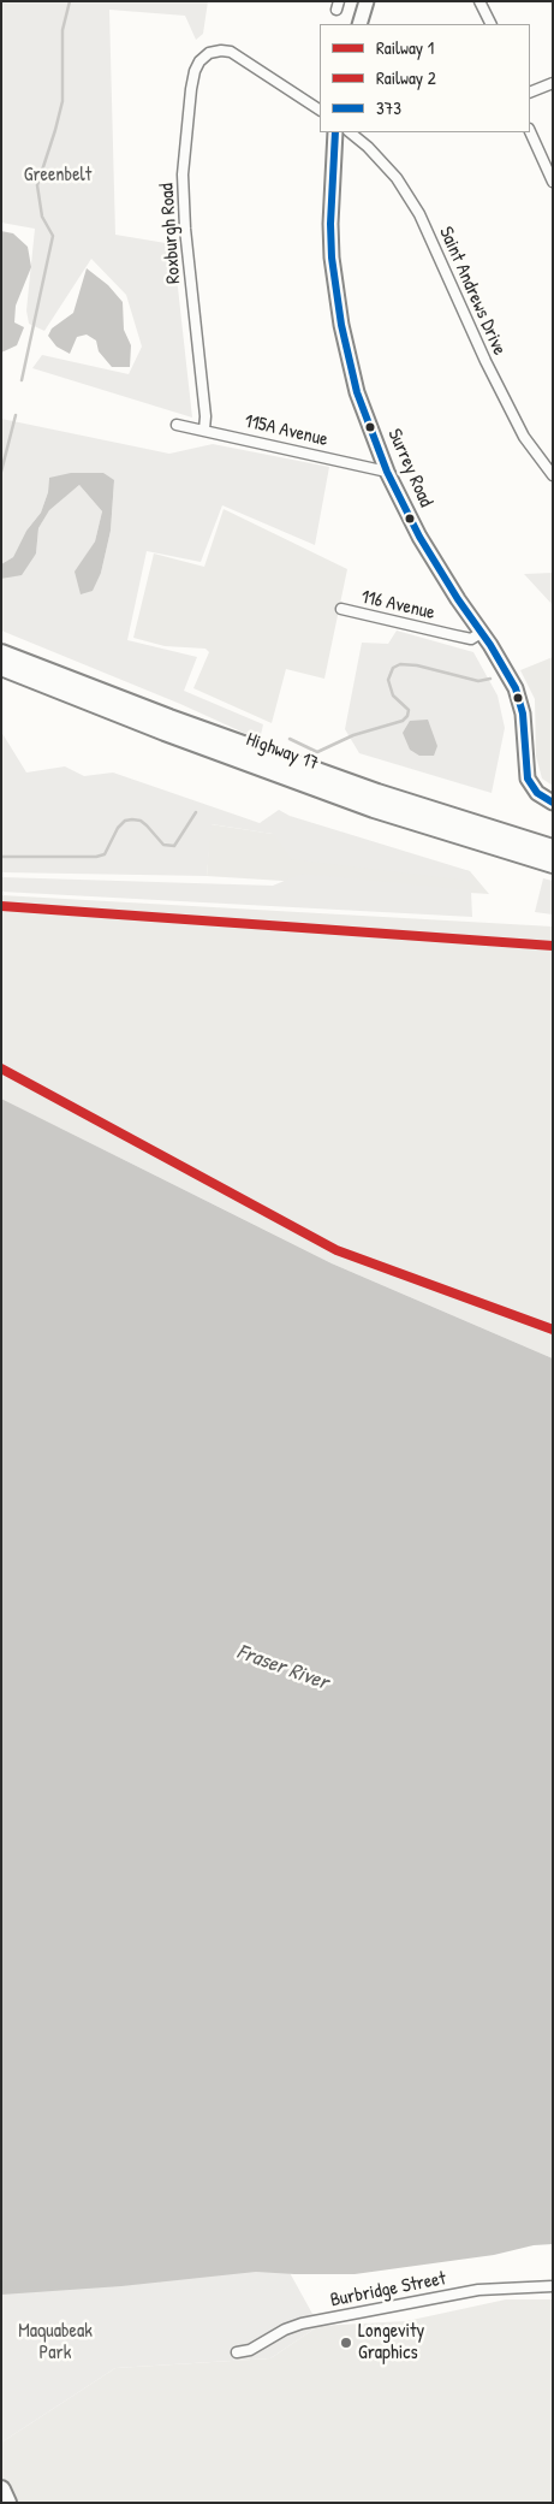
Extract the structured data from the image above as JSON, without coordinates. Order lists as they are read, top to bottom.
{
  "streets": {
    "highway": ["Highway 17"],
    "street": [
      "Roxburgh Road",
      "Saint Andrews Drive",
      "115A Avenue",
      "Surrey Road",
      "116 Avenue",
      "Burbridge Street"
    ]
  },
  "crossings": [
    ["Roxburgh Road", "115A Avenue"],
    ["115A Avenue", "Surrey Road"],
    ["Surrey Road", "116 Avenue"]
  ],
  "water": ["Fraser River"],
  "parks": ["Greenbelt", "Maquabeak Park"],
  "places": ["Longevity Graphics"],
  "lines": ["transit line 373", "rail line 2", "rail line 1"],
  "legend": ["Railway 1", "Railway 2", "373"]
}
